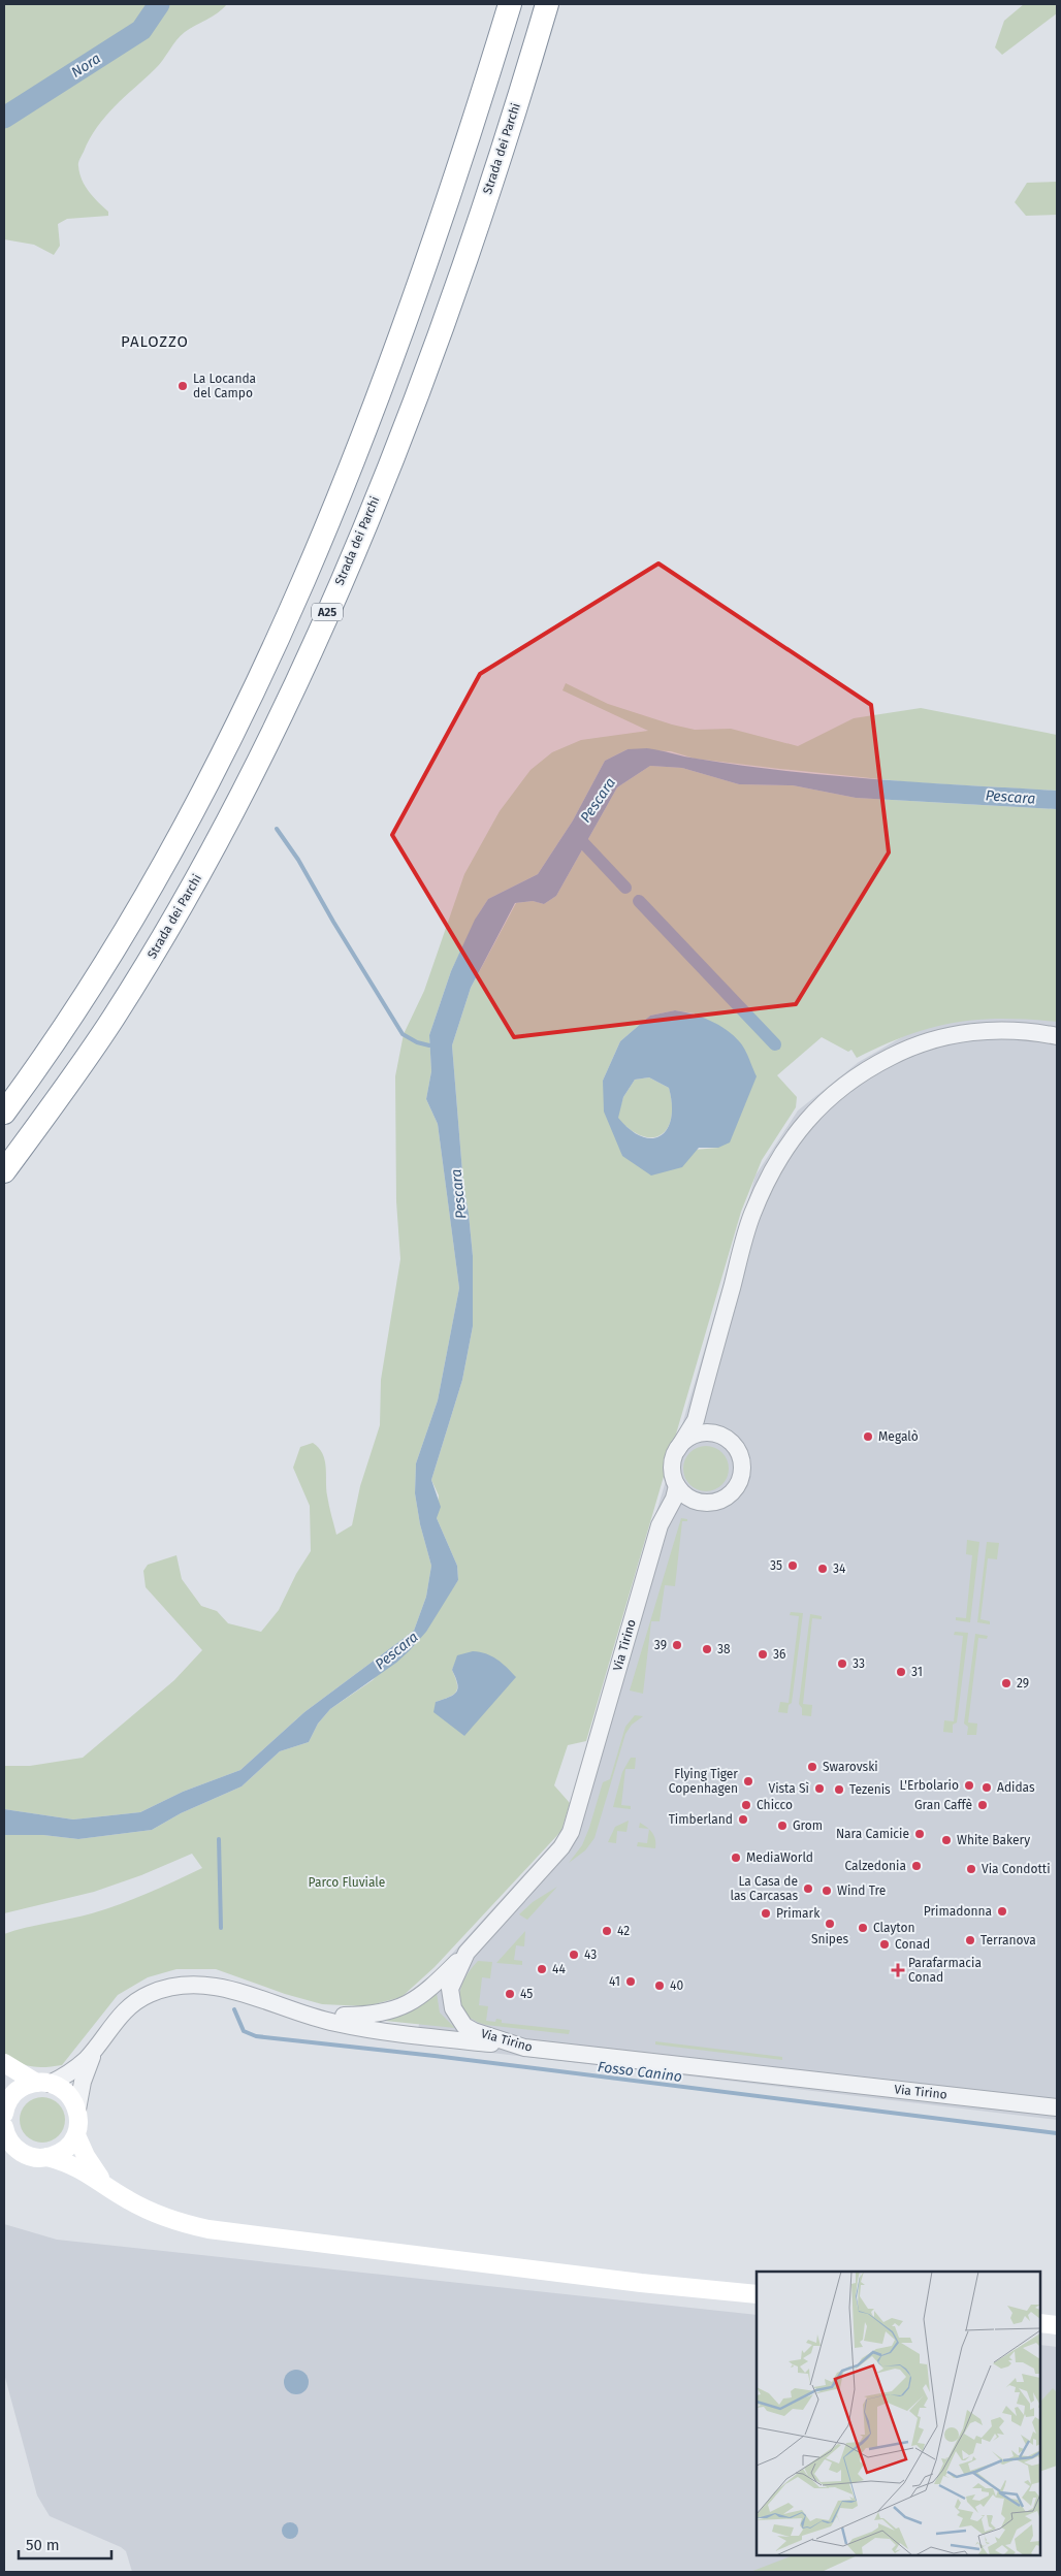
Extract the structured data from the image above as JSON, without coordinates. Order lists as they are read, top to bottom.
{
  "streets": {
    "highway": ["Strada dei Parchi", "A25"],
    "street": ["Via Tirino"]
  },
  "districts": ["PALOZZO"],
  "water": ["Nora", "Pescara", "Fosso Canino"],
  "parks": ["Parco Fluviale"],
  "places": {
    "other": [
      "La Locanda del Campo",
      "Megalò",
      "35",
      "34",
      "39",
      "38",
      "36",
      "33",
      "31",
      "29",
      "Swarovski",
      "Flying Tiger Copenhagen",
      "L'Erbolario",
      "Adidas",
      "Vista Sì",
      "Tezenis",
      "Chicco",
      "Gran Caffè",
      "Timberland",
      "Grom",
      "Nara Camicie",
      "White Bakery",
      "MediaWorld",
      "Calzedonia",
      "Via Condotti",
      "La Casa de las Carcasas",
      "Wind Tre",
      "Primadonna",
      "Primark",
      "Snipes",
      "Clayton",
      "42",
      "Terranova",
      "Conad",
      "43",
      "44",
      "41",
      "40",
      "45"
    ],
    "health": ["Parafarmacia Conad"]
  },
  "scale_bar": "50 m"
}
